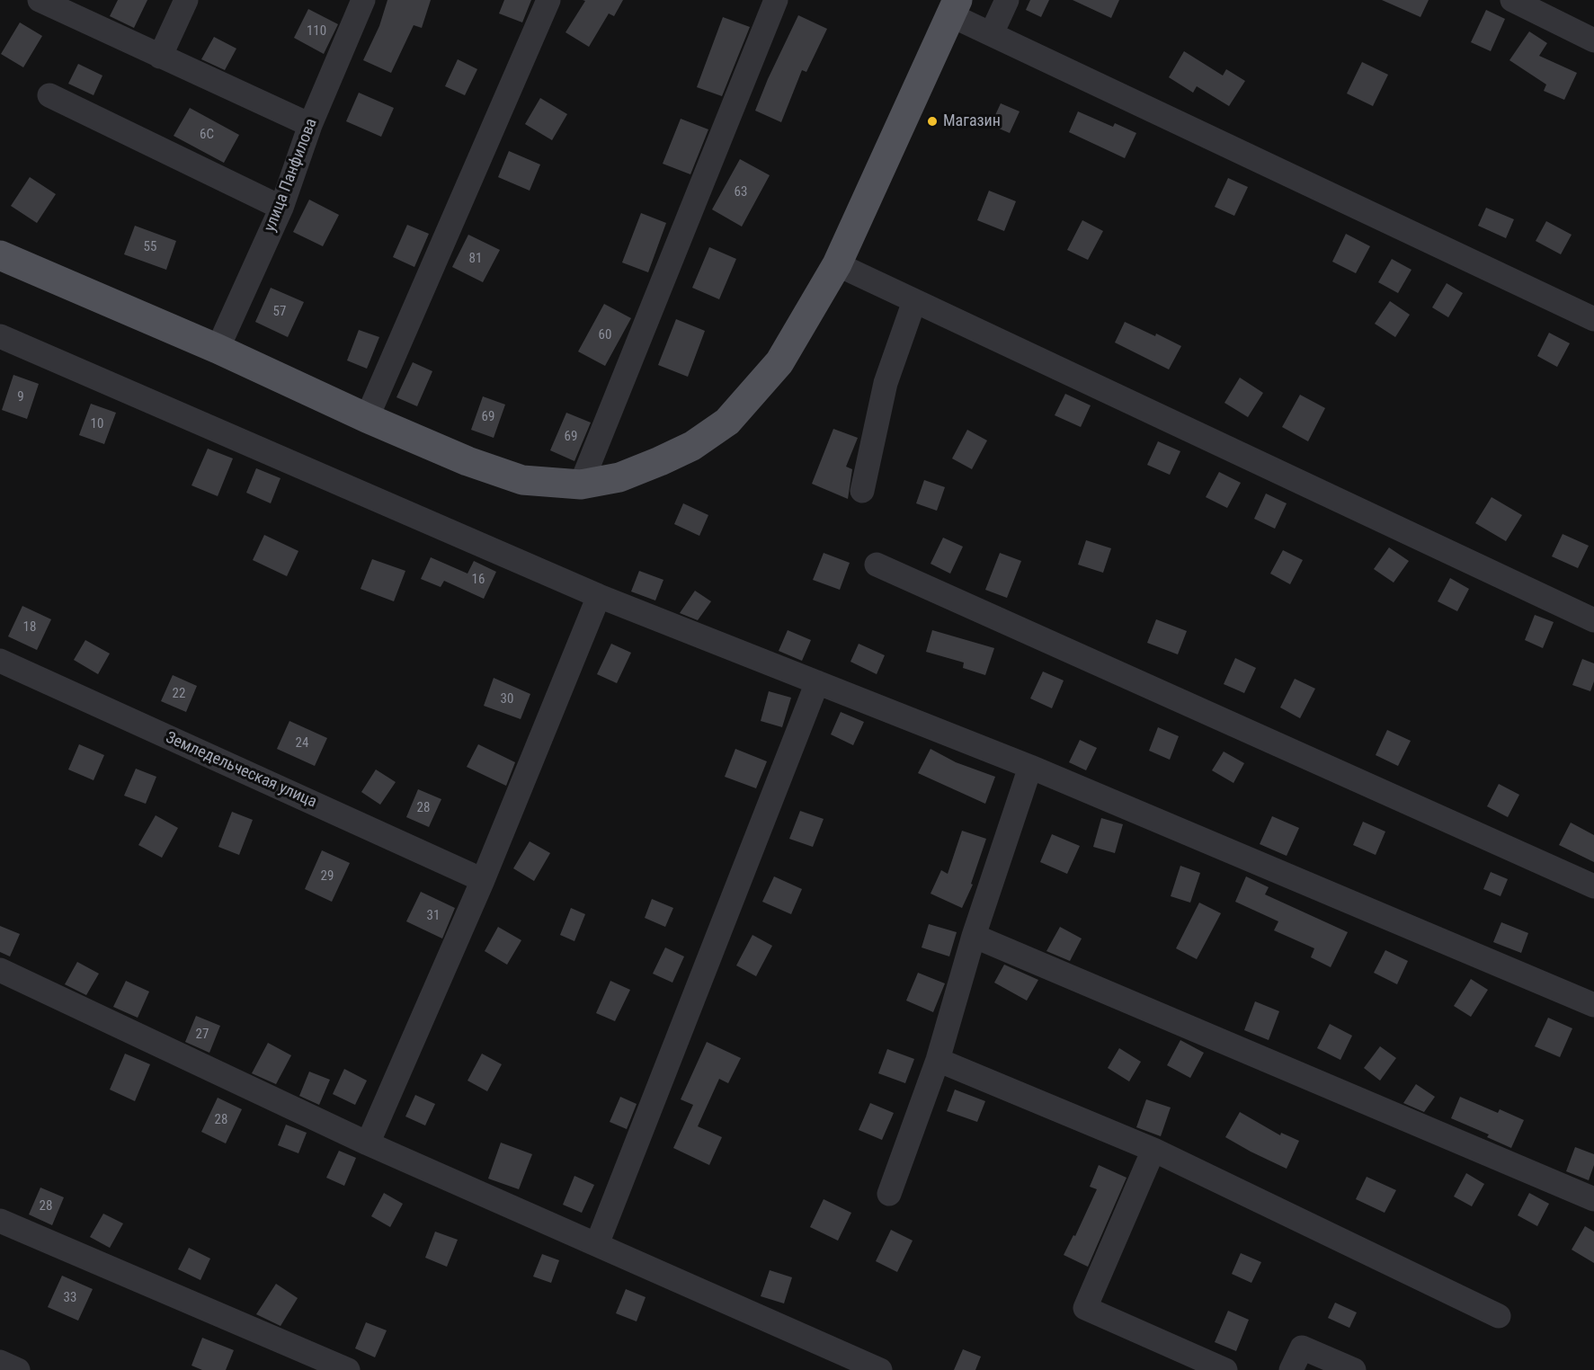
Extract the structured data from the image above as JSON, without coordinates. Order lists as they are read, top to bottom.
{
  "streets": {
    "street": ["улица Панфилова", "Земледельческая улица"]
  },
  "places": ["Магазин"],
  "house_numbers": [
    "110",
    "6С",
    "63",
    "55",
    "81",
    "57",
    "60",
    "9",
    "69",
    "10",
    "69",
    "16",
    "18",
    "22",
    "30",
    "24",
    "28",
    "29",
    "31",
    "27",
    "28",
    "28",
    "33"
  ]
}
